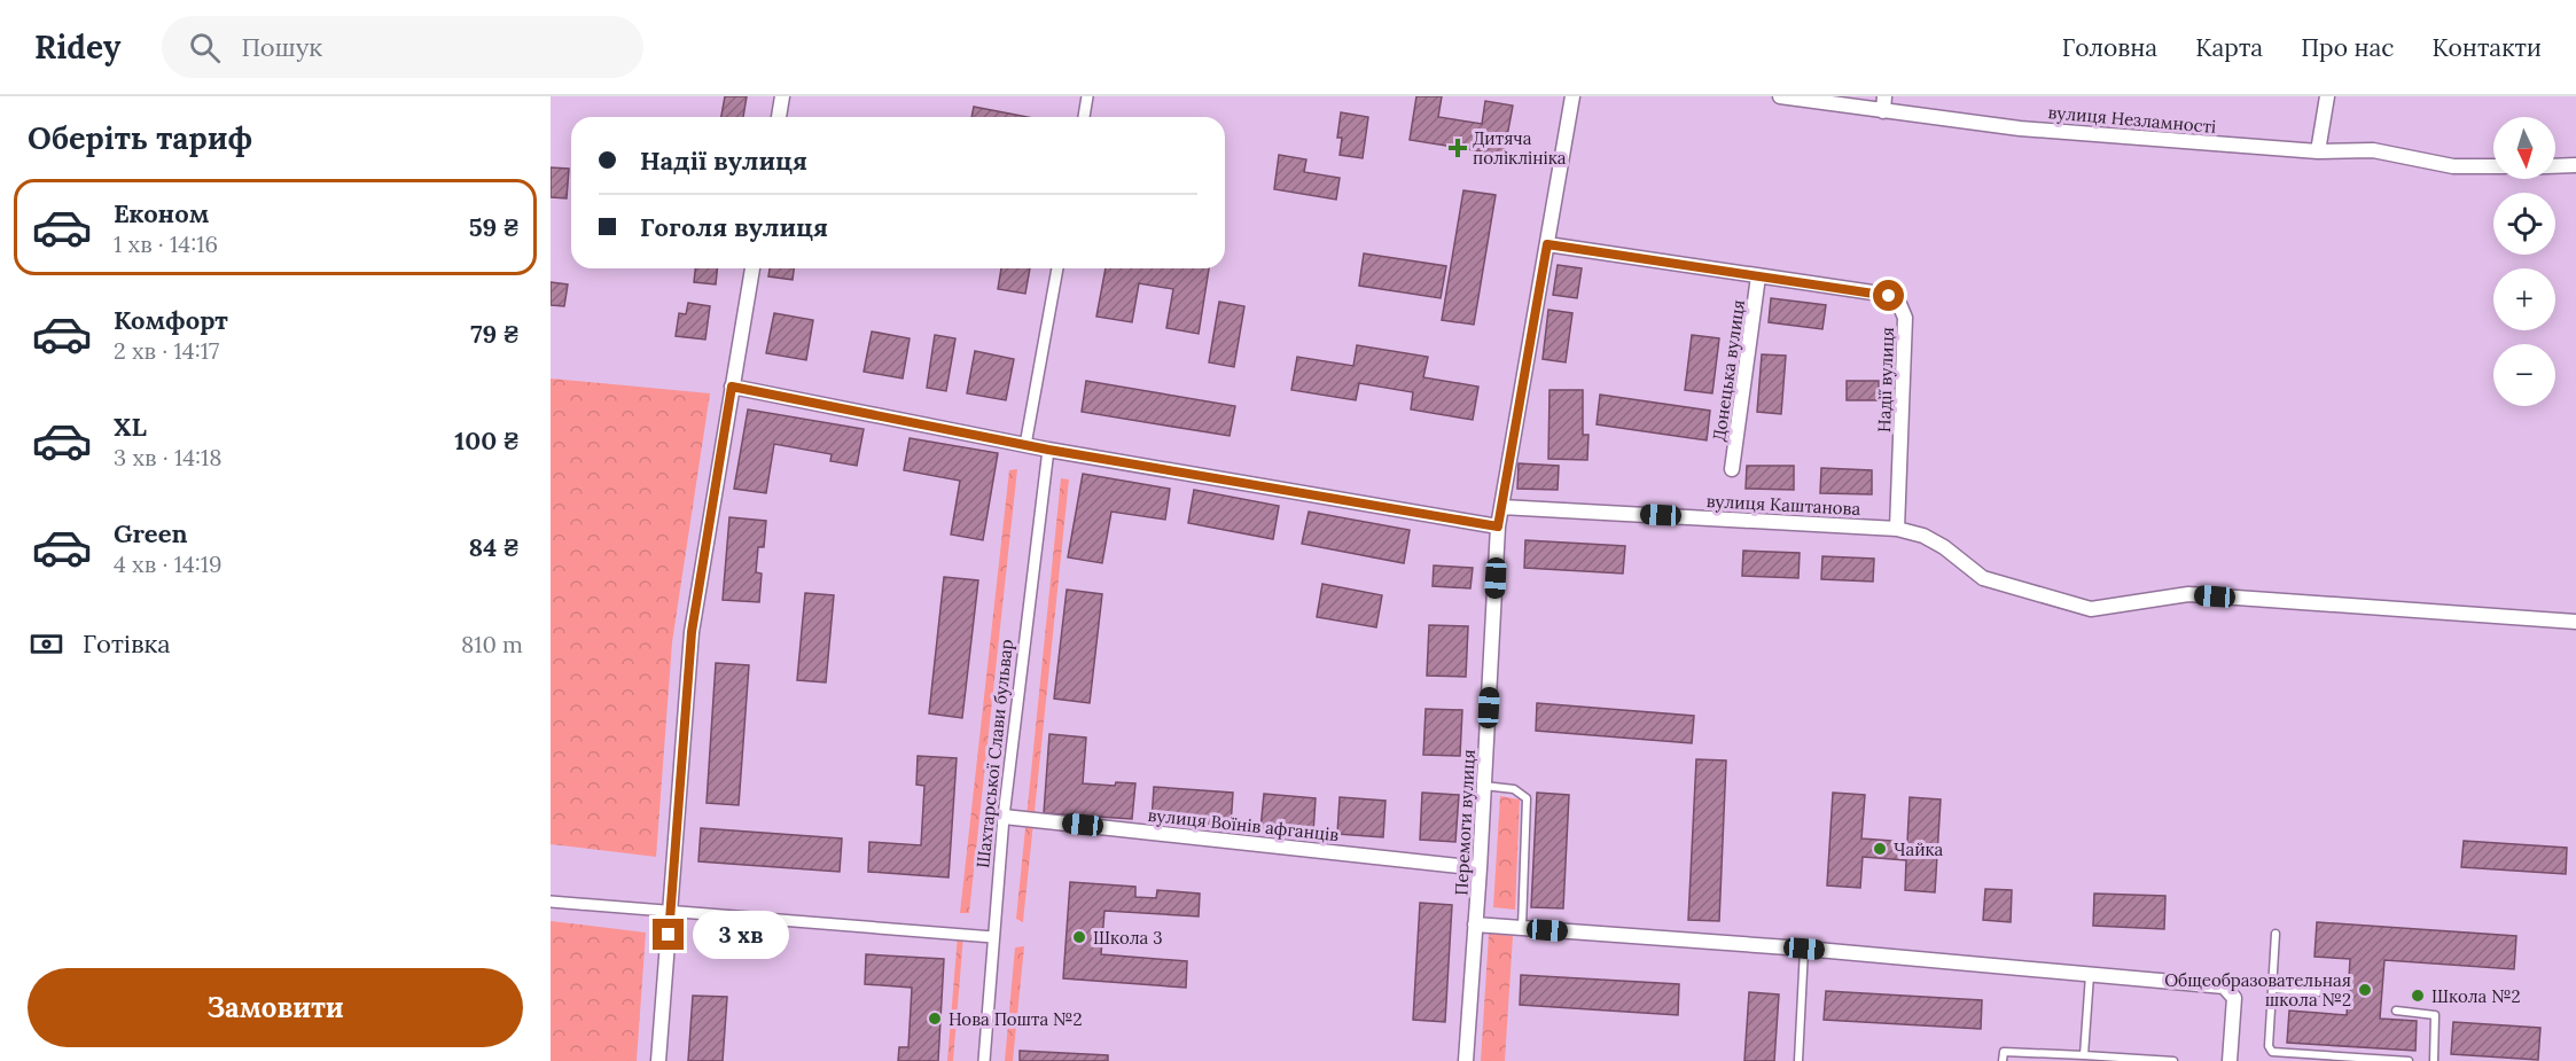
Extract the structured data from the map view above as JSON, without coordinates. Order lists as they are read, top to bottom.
{
  "streets": {
    "street": [
      "вулиця Незламності",
      "Донецька вулиця",
      "Надії вулиця",
      "вулиця Каштанова",
      "Шахтарської Слави бульвар",
      "Перемоги вулиця",
      "вулиця Воїнів афганців"
    ]
  },
  "crossings": [
    ["Донецька вулиця", "Надії вулиця"],
    ["Надії вулиця", "вулиця Каштанова"],
    ["Надії вулиця", "Перемоги вулиця"],
    ["вулиця Каштанова", "Перемоги вулиця"],
    ["Шахтарської Слави бульвар", "вулиця Воїнів афганців"],
    ["Перемоги вулиця", "вулиця Воїнів афганців"]
  ],
  "places": {
    "health": ["Дитяча поліклініка"],
    "other": [
      "Чайка",
      "Школа 3",
      "Общеобразовательная школа №2",
      "Школа №2",
      "Нова Пошта №2"
    ]
  },
  "north": "bottom",
  "page": {
    "header": "Ridey",
    "search": "Пошук",
    "nav": [
      "Головна",
      "Карта",
      "Про нас",
      "Контакти"
    ],
    "heading": "Оберіть тариф",
    "map_buttons": ["+", "−"],
    "banner": ["Надії вулиця", "Гоголя вулиця"],
    "list": [
      {
        "name": "Економ",
        "note": "1 хв · 14:16",
        "value": "59 ₴"
      },
      {
        "name": "Комфорт",
        "note": "2 хв · 14:17",
        "value": "79 ₴"
      },
      {
        "name": "XL",
        "note": "3 хв · 14:18",
        "value": "100 ₴"
      },
      {
        "name": "Green",
        "note": "4 хв · 14:19",
        "value": "84 ₴"
      }
    ],
    "pay": ["Готівка", "810 m"],
    "bubble": "3 хв",
    "buttons": "Замовити"
  }
}
